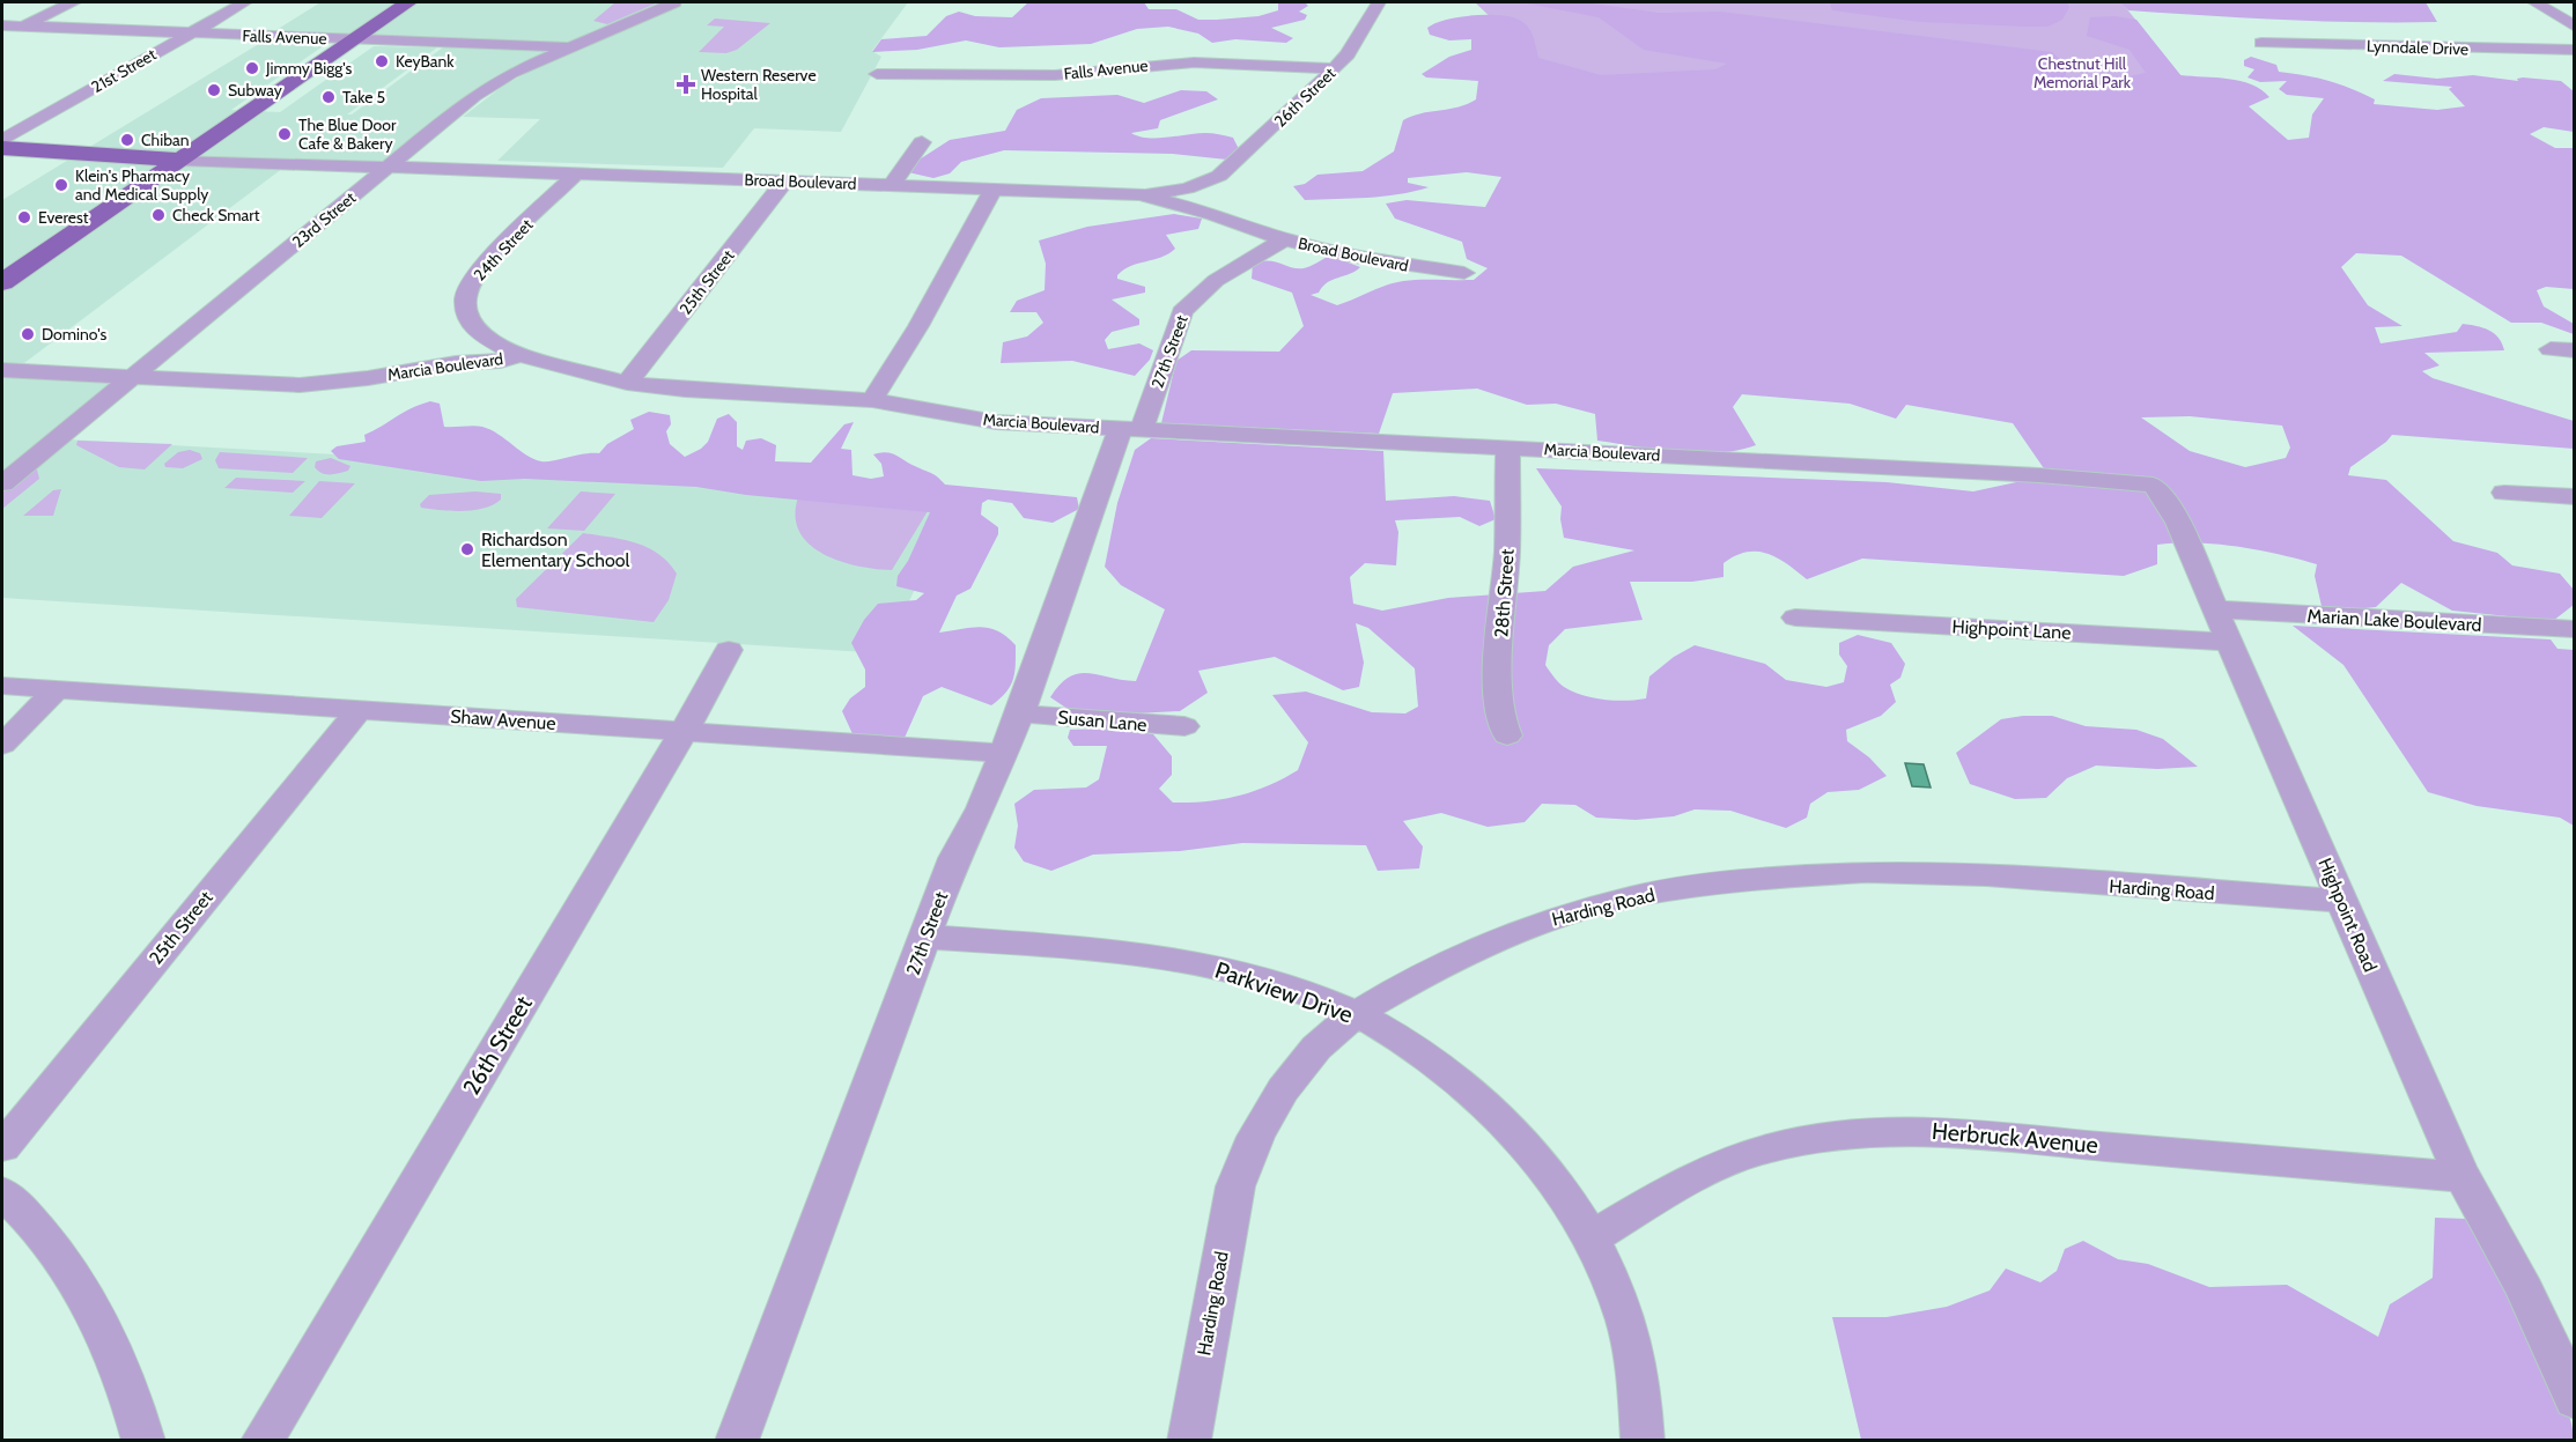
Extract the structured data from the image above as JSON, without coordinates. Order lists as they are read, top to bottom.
{
  "streets": {
    "main road": ["Broad Boulevard"],
    "street": [
      "Falls Avenue",
      "Lynndale Drive",
      "21st Street",
      "26th Street",
      "23rd Street",
      "24th Street",
      "25th Street",
      "27th Street",
      "Marcia Boulevard",
      "28th Street",
      "Marian Lake Boulevard",
      "Highpoint Lane",
      "Shaw Avenue",
      "Susan Lane",
      "Harding Road",
      "Highpoint Road",
      "Parkview Drive",
      "Herbruck Avenue"
    ]
  },
  "crossings": [
    ["Falls Avenue", "21st Street"],
    ["Falls Avenue", "26th Street"],
    ["Falls Avenue", "23rd Street"],
    ["26th Street", "Broad Boulevard"],
    ["26th Street", "Shaw Avenue"],
    ["Broad Boulevard", "23rd Street"],
    ["Broad Boulevard", "24th Street"],
    ["Broad Boulevard", "25th Street"],
    ["Broad Boulevard", "27th Street"],
    ["23rd Street", "Marcia Boulevard"],
    ["24th Street", "Marcia Boulevard"],
    ["25th Street", "Marcia Boulevard"],
    ["25th Street", "Shaw Avenue"],
    ["27th Street", "Marcia Boulevard"],
    ["27th Street", "Shaw Avenue"],
    ["27th Street", "Susan Lane"],
    ["27th Street", "Parkview Drive"],
    ["Marcia Boulevard", "28th Street"],
    ["Marcia Boulevard", "Highpoint Road"],
    ["Marian Lake Boulevard", "Highpoint Road"],
    ["Highpoint Lane", "Highpoint Road"],
    ["Harding Road", "Highpoint Road"],
    ["Harding Road", "Parkview Drive"],
    ["Highpoint Road", "Herbruck Avenue"],
    ["Parkview Drive", "Herbruck Avenue"]
  ],
  "parks": ["Chestnut Hill Memorial Park"],
  "places": {
    "other": [
      "KeyBank",
      "Jimmy Bigg's",
      "Subway",
      "Take 5",
      "The Blue Door Cafe & Bakery",
      "Chiban",
      "Klein's Pharmacy and Medical Supply",
      "Check Smart",
      "Everest",
      "Domino's",
      "Richardson Elementary School"
    ],
    "health": ["Western Reserve Hospital"]
  }
}
